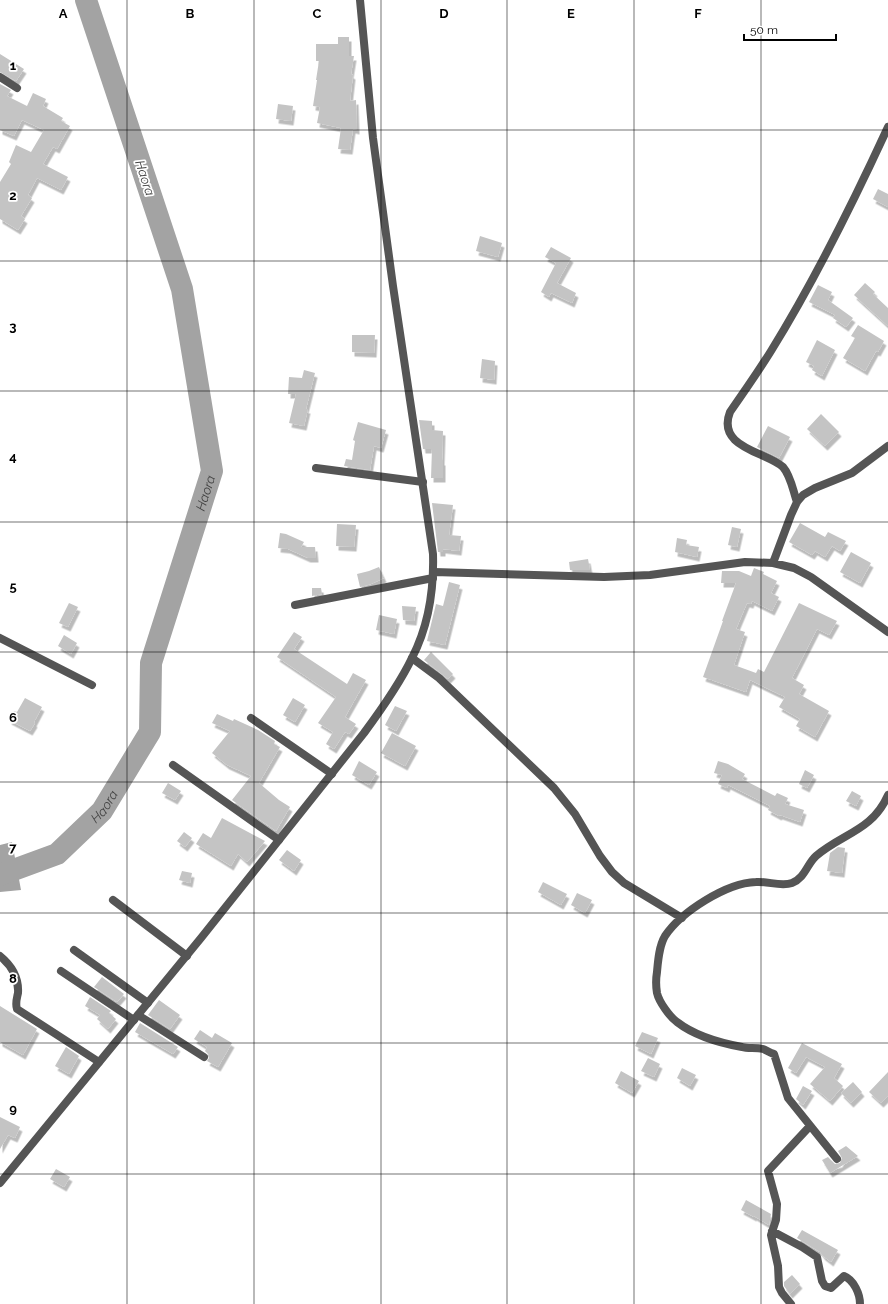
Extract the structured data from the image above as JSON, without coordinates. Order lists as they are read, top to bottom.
{
  "water": ["Haora"],
  "scale_bar": "50 m",
  "grid": {
    "columns": [
      "A",
      "B",
      "C",
      "D",
      "E",
      "F"
    ],
    "rows": [
      "1",
      "2",
      "3",
      "4",
      "5",
      "6",
      "7",
      "8",
      "9"
    ]
  }
}
